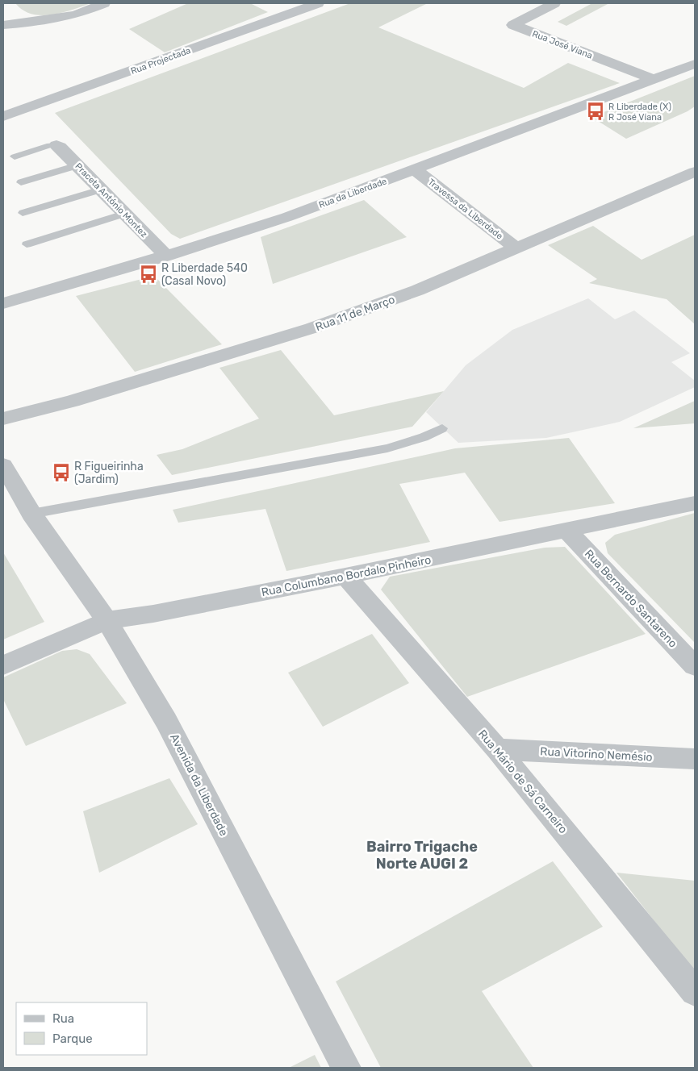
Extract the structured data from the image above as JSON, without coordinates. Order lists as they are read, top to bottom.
{
  "streets": {
    "street": [
      "Rua José Viana",
      "Rua Projectada",
      "Rua da Liberdade",
      "Praceta António Montez",
      "Travessa da Liberdade",
      "Rua 11 de Março",
      "Rua Columbano Bordalo Pinheiro",
      "Rua Bernardo Santareno",
      "Rua Vitorino Nemésio",
      "Rua Mário de Sá Carneiro",
      "Avenida da Liberdade"
    ]
  },
  "crossings": [
    ["Rua José Viana", "Rua da Liberdade"],
    ["Rua da Liberdade", "Praceta António Montez"],
    ["Rua da Liberdade", "Travessa da Liberdade"],
    ["Travessa da Liberdade", "Rua 11 de Março"],
    ["Rua Columbano Bordalo Pinheiro", "Rua Bernardo Santareno"],
    ["Rua Columbano Bordalo Pinheiro", "Rua Mário de Sá Carneiro"],
    ["Rua Columbano Bordalo Pinheiro", "Avenida da Liberdade"],
    ["Rua Vitorino Nemésio", "Rua Mário de Sá Carneiro"]
  ],
  "districts": ["Bairro Trigache Norte AUGI 2"],
  "places": {
    "bus stop": ["R Liberdade (X) R José Viana", "R Liberdade 540 (Casal Novo)", "R Figueirinha (Jardim)"]
  },
  "legend": ["Rua", "Parque"]
}
